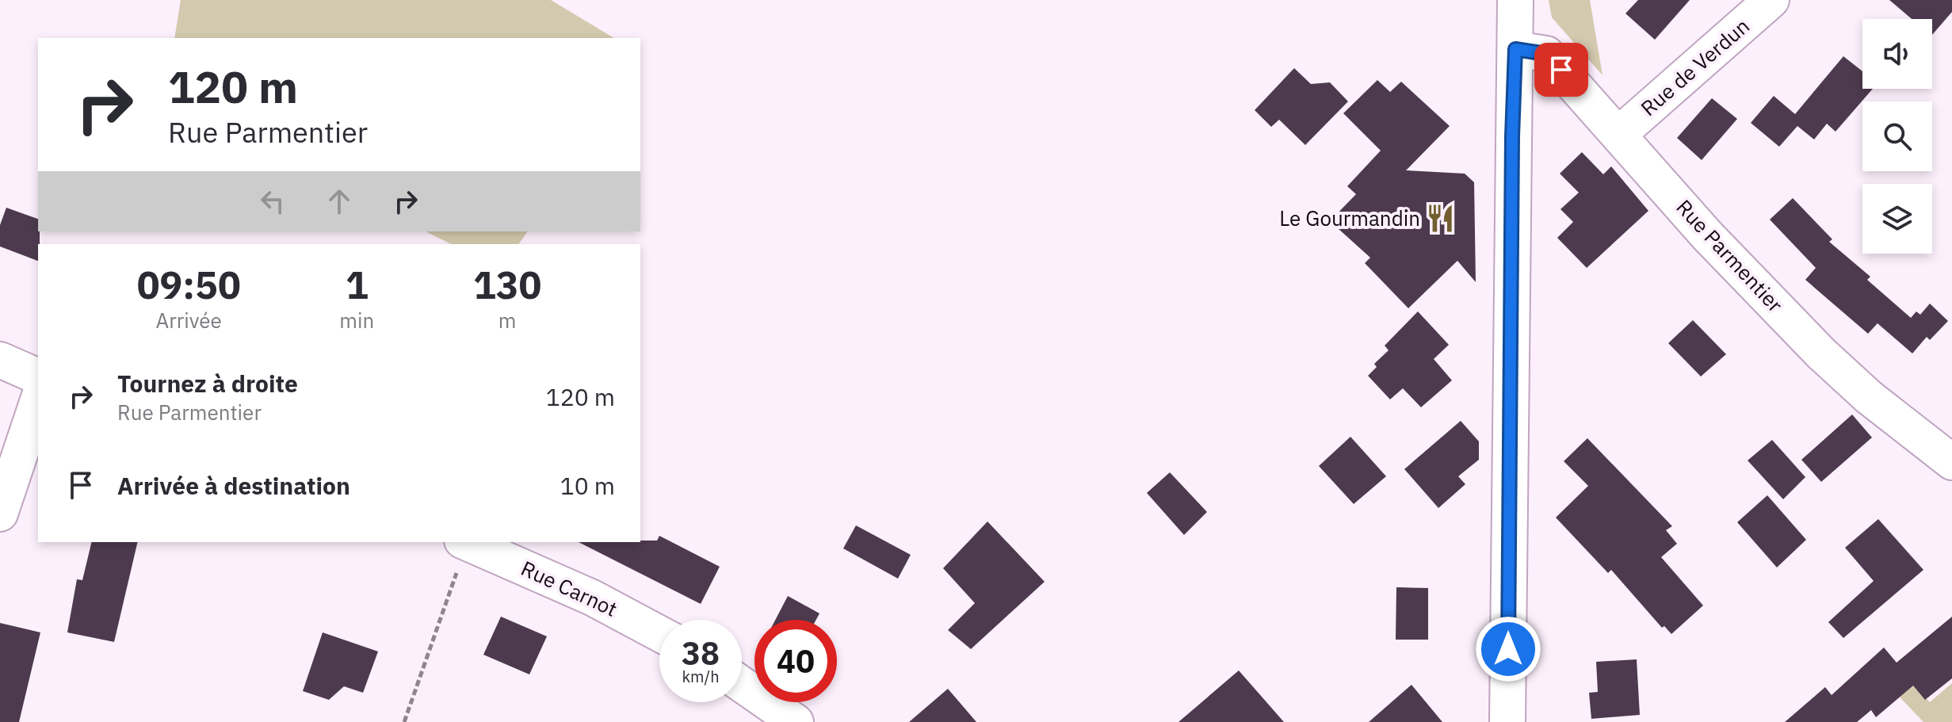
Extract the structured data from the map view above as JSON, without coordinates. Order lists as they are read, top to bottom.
{
  "streets": {
    "street": ["Rue de Verdun", "Rue Parmentier", "Rue Carnot"]
  },
  "crossings": [
    ["Rue de Verdun", "Rue Parmentier"]
  ],
  "places": {
    "restaurant": ["Le Gourmandin"]
  },
  "page": {
    "turn": ["120 m", "Rue Parmentier"],
    "eta": [
      "09:50",
      "Arrivée",
      "1",
      "min",
      "130",
      "m"
    ],
    "list": [
      {
        "name": "Tournez à droite",
        "note": "Rue Parmentier",
        "value": "120 m"
      },
      {
        "name": "Arrivée à destination",
        "value": "10 m"
      }
    ],
    "speed": "38 km/h",
    "limit": "40"
  }
}
